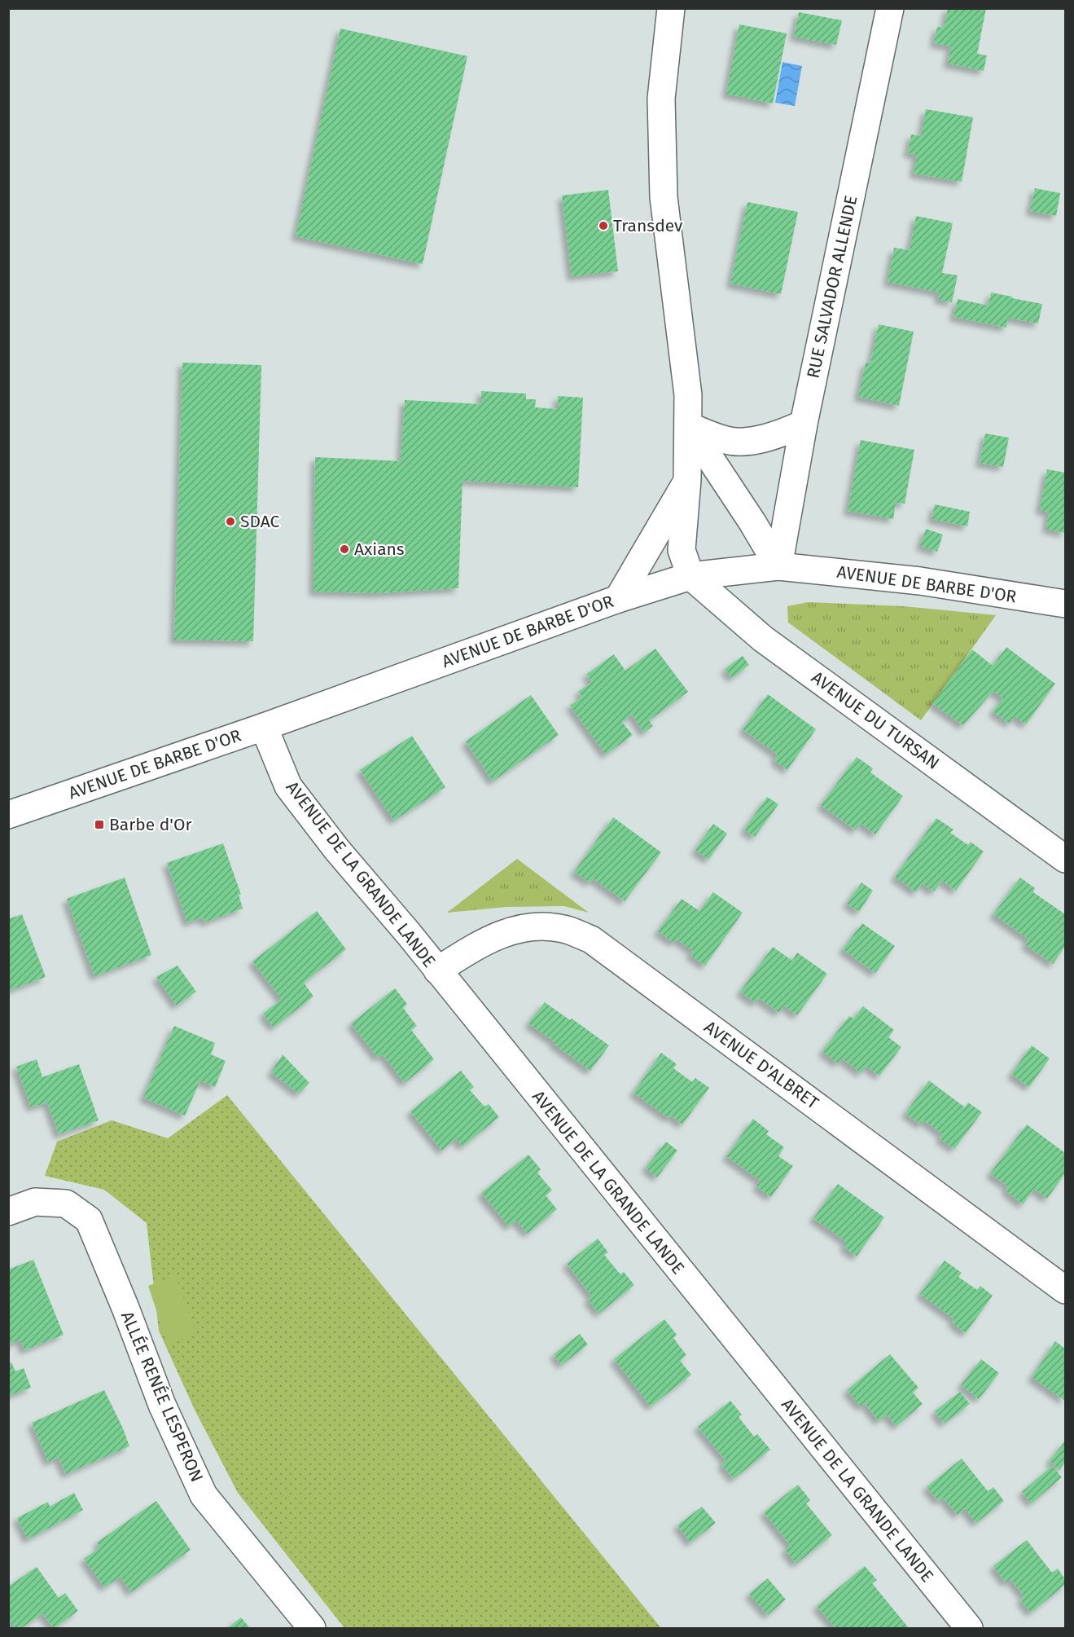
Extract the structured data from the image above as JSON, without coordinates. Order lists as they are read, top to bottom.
{
  "streets": {
    "street": [
      "RUE SALVADOR ALLENDE",
      "AVENUE DE BARBE D'OR",
      "AVENUE DU TURSAN",
      "AVENUE DE LA GRANDE LANDE",
      "AVENUE D'ALBRET",
      "ALLÉE RENÉE LESPERON"
    ]
  },
  "crossings": [
    ["RUE SALVADOR ALLENDE", "AVENUE DE BARBE D'OR"],
    ["AVENUE DE BARBE D'OR", "AVENUE DU TURSAN"],
    ["AVENUE DE BARBE D'OR", "AVENUE DE LA GRANDE LANDE"],
    ["AVENUE DE LA GRANDE LANDE", "AVENUE D'ALBRET"]
  ],
  "places": {
    "other": ["Transdev", "SDAC", "Axians"],
    "transit": ["Barbe d'Or"]
  }
}
